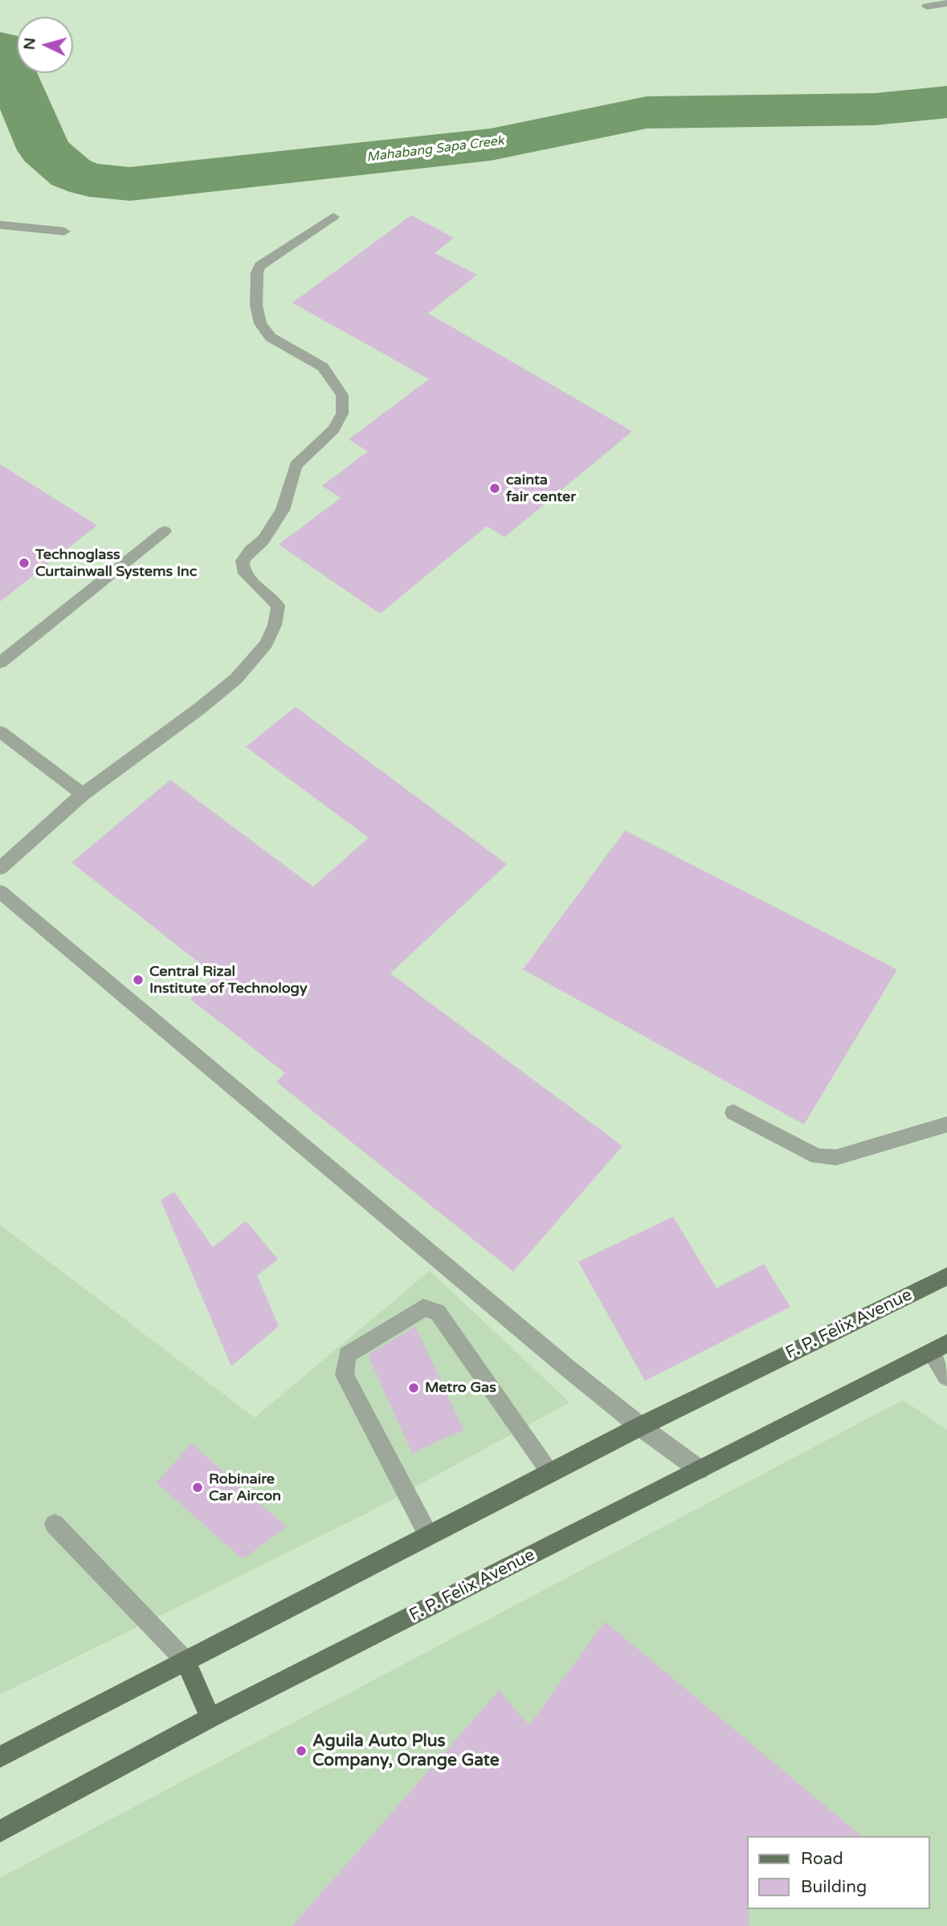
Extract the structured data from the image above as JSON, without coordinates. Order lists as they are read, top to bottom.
{
  "streets": {
    "main road": ["F. P. Felix Avenue"]
  },
  "water": ["Mahabang Sapa Creek"],
  "places": [
    "cainta fair center",
    "Technoglass Curtainwall Systems Inc",
    "Central Rizal Institute of Technology",
    "Metro Gas",
    "Robinaire Car Aircon",
    "Aguila Auto Plus Company, Orange Gate"
  ],
  "legend": ["Road", "Building"],
  "north": "left"
}
